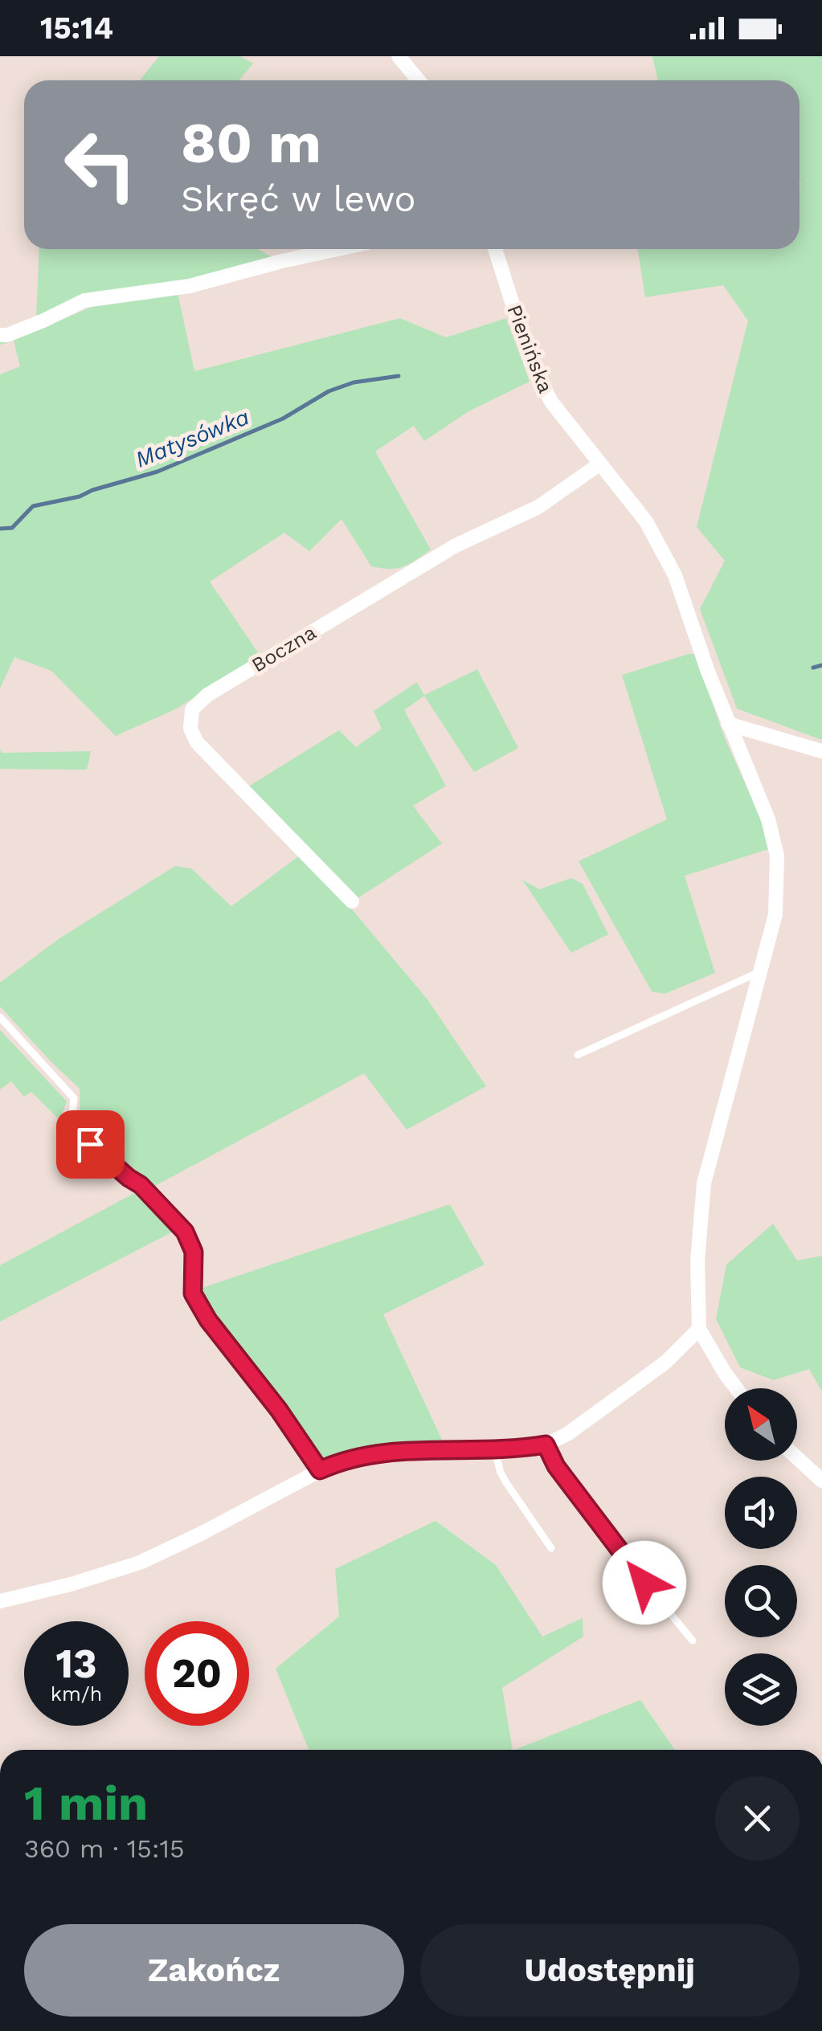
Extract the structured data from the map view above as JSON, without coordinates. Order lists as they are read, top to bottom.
{
  "streets": {
    "street": ["Pienińska", "Boczna"]
  },
  "crossings": [
    ["Pienińska", "Boczna"]
  ],
  "water": ["Matysówka"],
  "north": "top left",
  "page": {
    "status": "15:14",
    "turn": ["80 m", "Skręć w lewo"],
    "speed": "13 km/h",
    "limit": "20",
    "heading": ["1 min", "360 m · 15:15"],
    "buttons": ["Zakończ", "Udostępnij"]
  }
}
